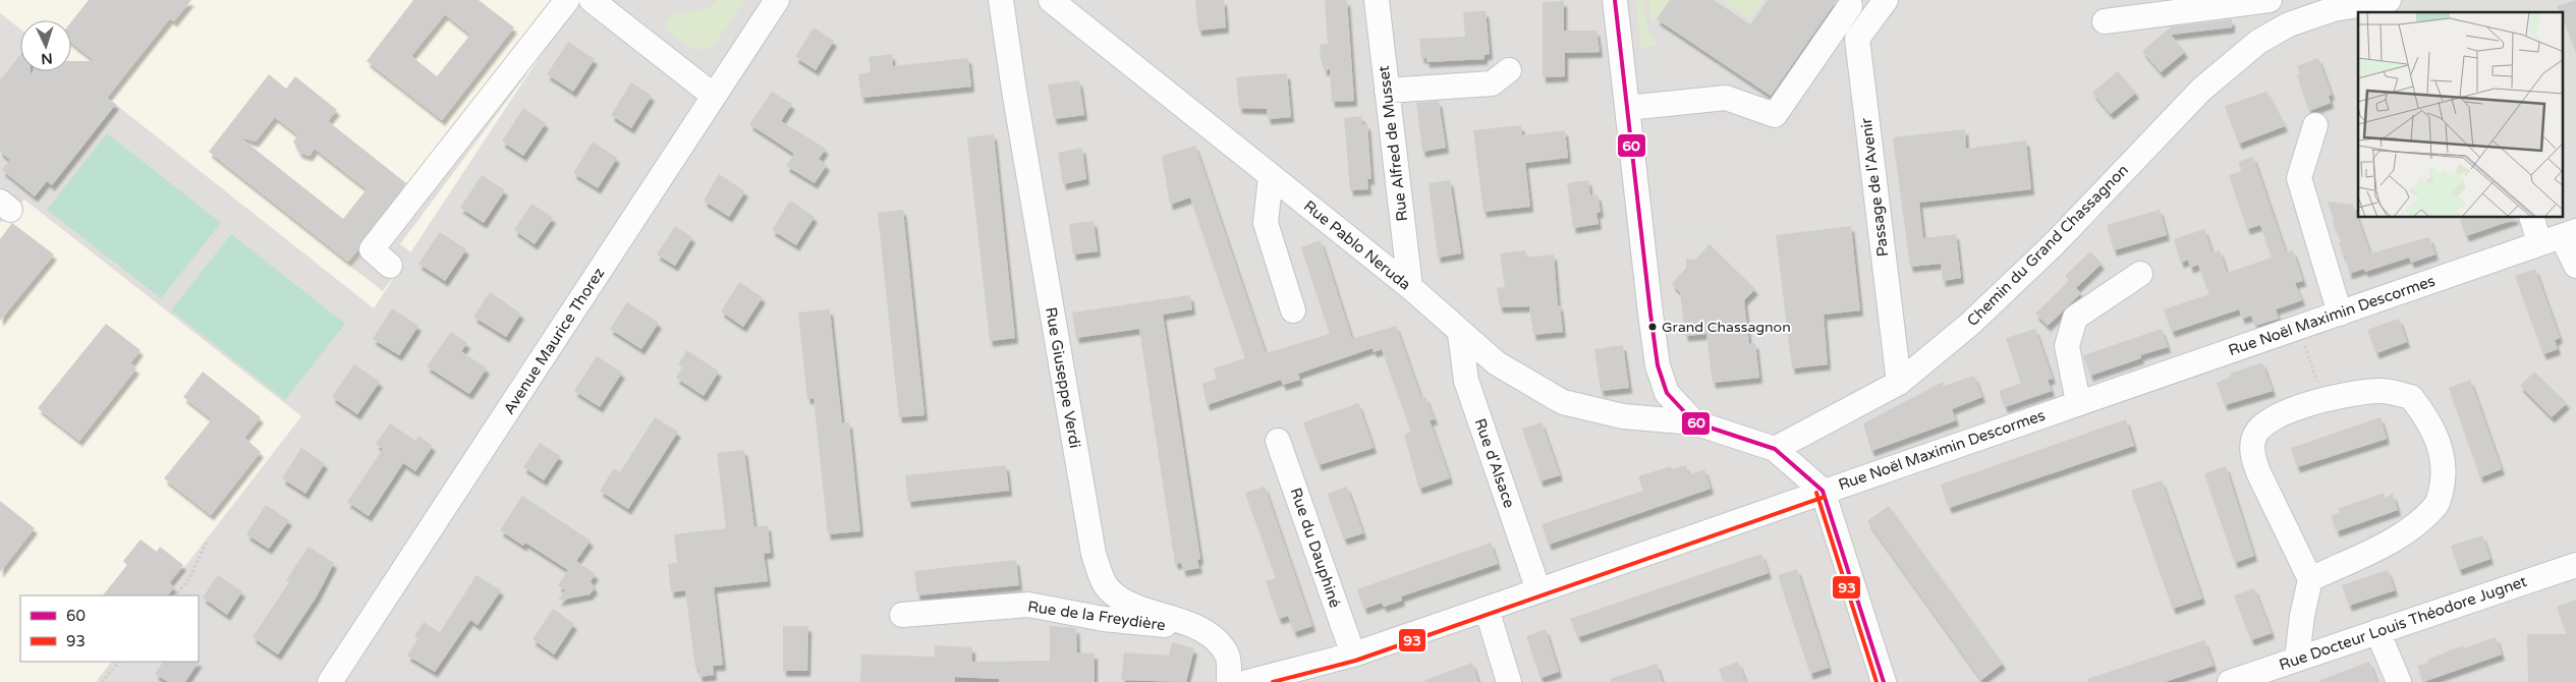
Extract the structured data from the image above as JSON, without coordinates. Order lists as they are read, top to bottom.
{
  "streets": {
    "street": [
      "Rue Alfred de Musset",
      "Passage de l'Avenir",
      "Rue Pablo Neruda",
      "Chemin du Grand Chassagnon",
      "Rue Noël Maximin Descormes",
      "Avenue Maurice Thorez",
      "Rue Giuseppe Verdi",
      "Rue d'Alsace",
      "Rue du Dauphiné",
      "Rue de la Freydière",
      "Rue Docteur Louis Théodore Jugnet"
    ]
  },
  "crossings": [
    ["Rue Alfred de Musset", "Rue Pablo Neruda"],
    ["Passage de l'Avenir", "Chemin du Grand Chassagnon"],
    ["Rue Pablo Neruda", "Chemin du Grand Chassagnon"],
    ["Rue Pablo Neruda", "Rue d'Alsace"],
    ["Rue Noël Maximin Descormes", "Rue d'Alsace"],
    ["Rue Noël Maximin Descormes", "Rue du Dauphiné"],
    ["Rue Giuseppe Verdi", "Rue de la Freydière"]
  ],
  "places": ["Grand Chassagnon"],
  "lines": ["transit line 60", "transit line 93"],
  "legend": ["60", "93"],
  "north": "bottom"
}
